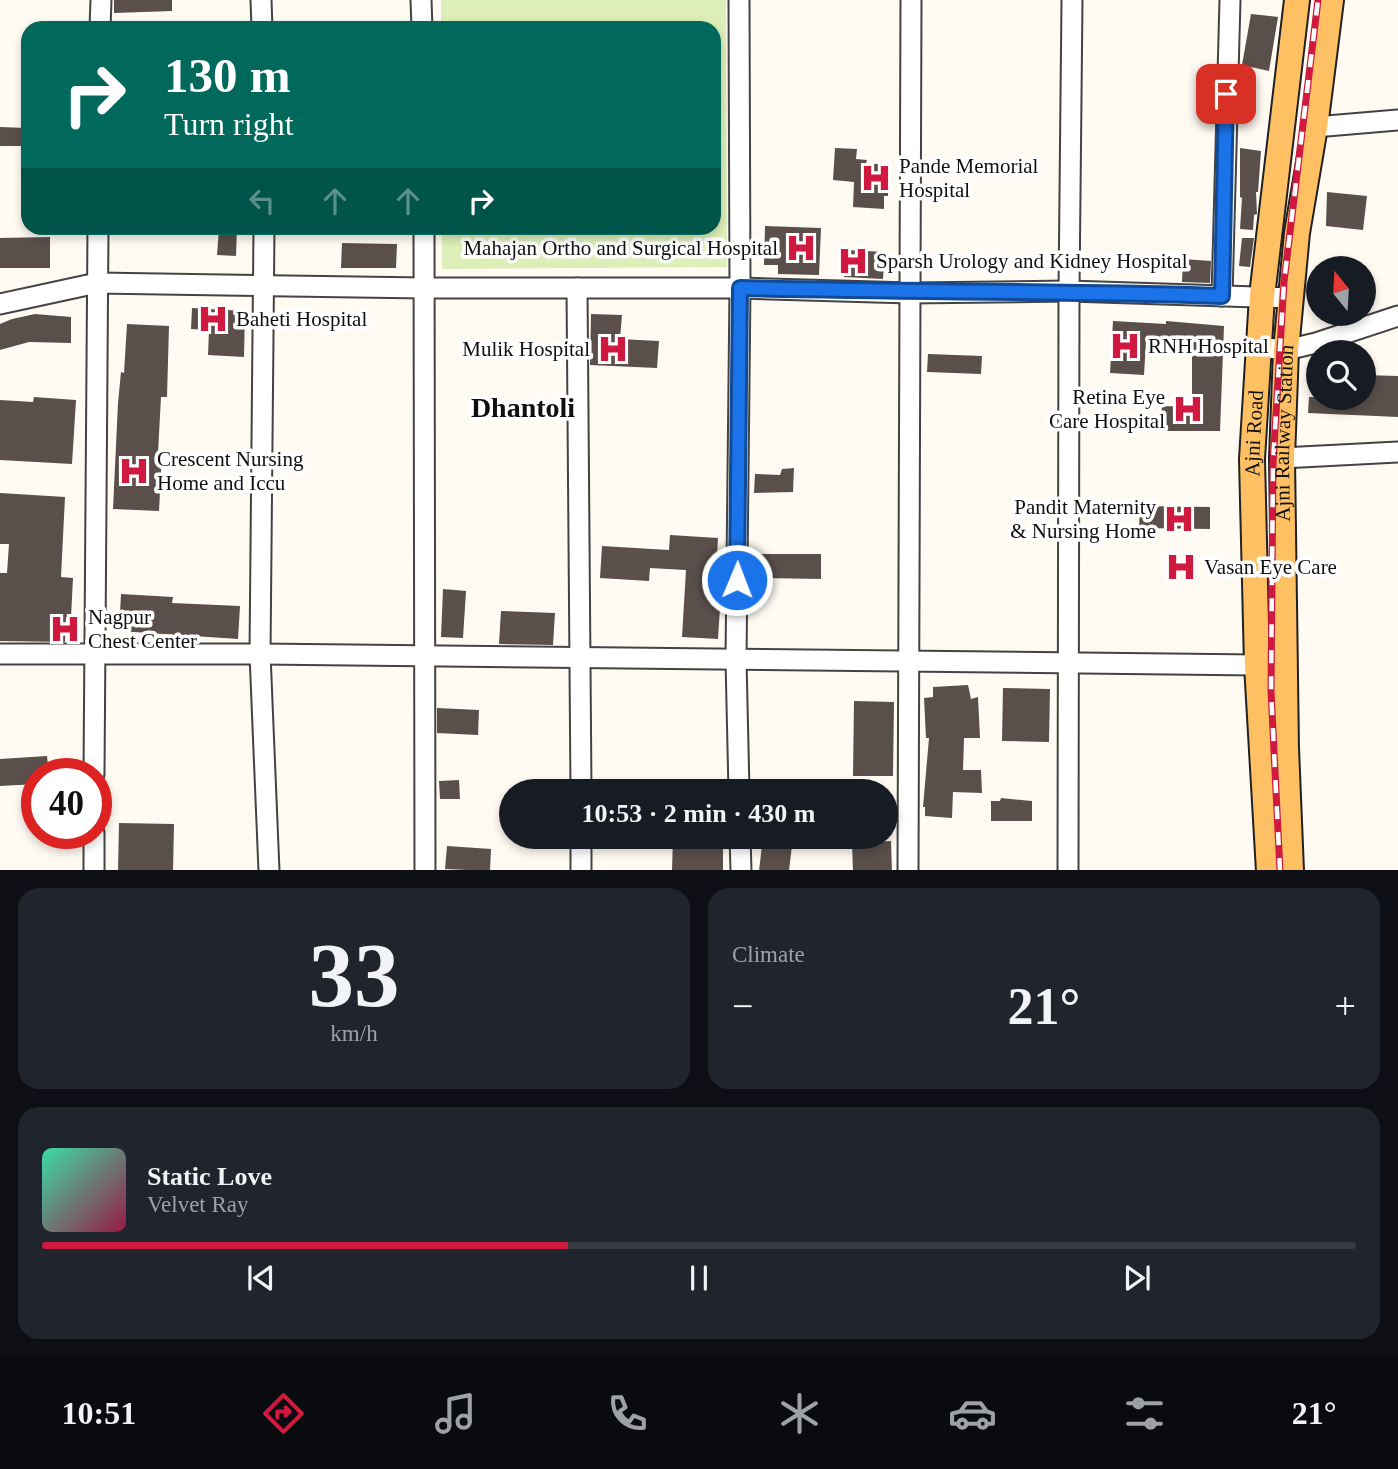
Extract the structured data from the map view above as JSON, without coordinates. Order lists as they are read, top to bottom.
{
  "streets": {
    "main road": ["Ajni Road", "Ajni Railway Station"]
  },
  "districts": ["Dhantoli"],
  "places": {
    "hospital": [
      "Pande Memorial Hospital",
      "Mahajan Ortho and Surgical Hospital",
      "Sparsh Urology and Kidney Hospital",
      "Baheti Hospital",
      "RNH Hospital",
      "Mulik Hospital",
      "Retina Eye Care Hospital",
      "Crescent Nursing Home and Iccu",
      "Pandit Maternity & Nursing Home",
      "Vasan Eye Care",
      "Nagpur Chest Center"
    ]
  },
  "north": "top",
  "page": {
    "turn": ["130 m", "Turn right"],
    "limit": "40",
    "trip": "10:53 · 2 min · 430 m",
    "tile": [
      ["33", "km/h"],
      "Climate"
    ],
    "heat": ["−", "21°", "+"],
    "song": ["Static Love", "Velvet Ray"],
    "tabs": ["10:51", "21°"]
  }
}
